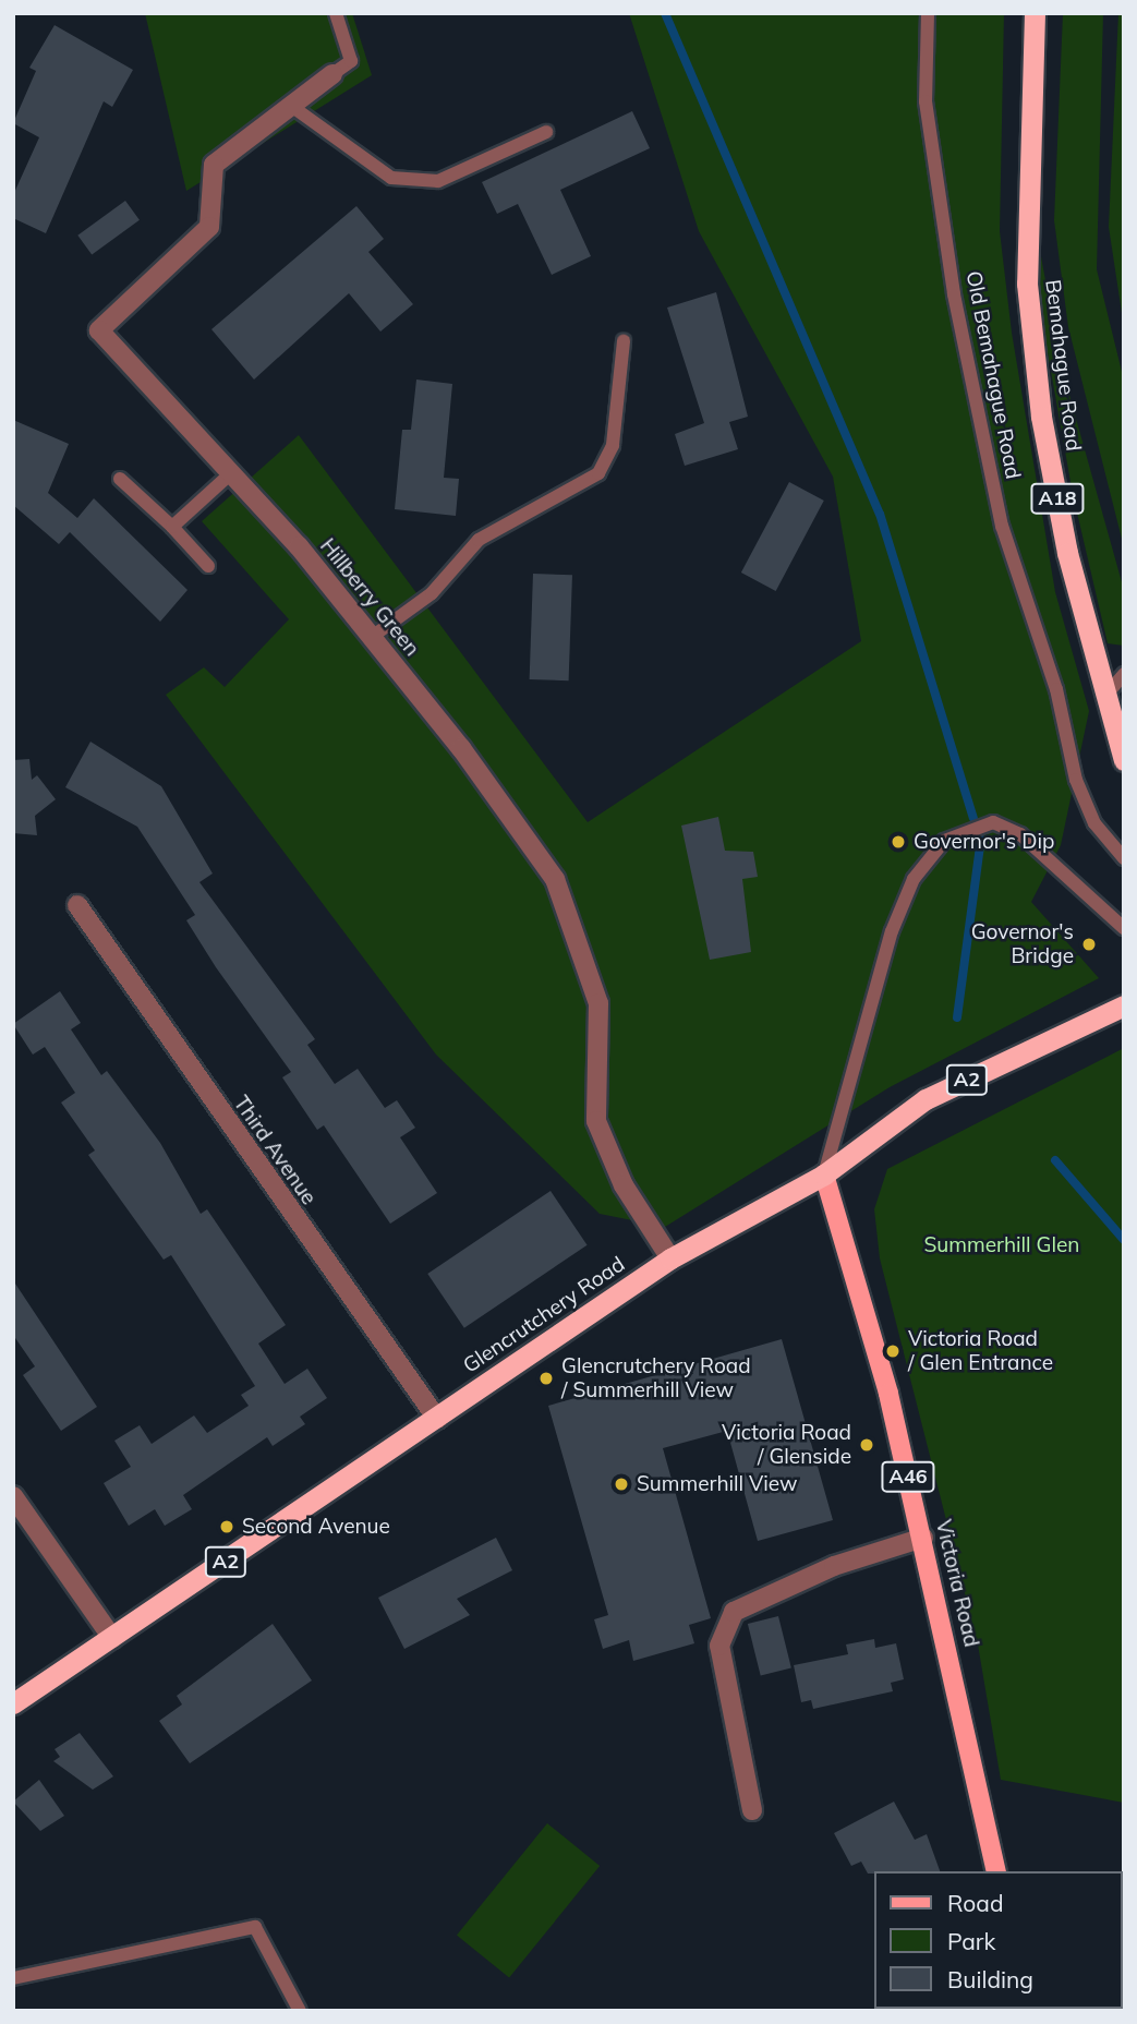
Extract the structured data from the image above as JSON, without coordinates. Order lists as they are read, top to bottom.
{
  "streets": {
    "highway": [
      "Bemahague Road",
      "A18",
      "A2",
      "Glencrutchery Road"
    ],
    "main road": ["A46", "Victoria Road"],
    "street": ["Hillberry Green", "Third Avenue"],
    "lane": ["Old Bemahague Road"]
  },
  "crossings": [
    ["Hillberry Green", "Glencrutchery Road"],
    ["Third Avenue", "Glencrutchery Road"],
    ["Glencrutchery Road", "Victoria Road"]
  ],
  "parks": ["Summerhill Glen"],
  "places": [
    "Governor's Dip",
    "Governor's Bridge",
    "Victoria Road / Glen Entrance",
    "Glencrutchery Road / Summerhill View",
    "Victoria Road / Glenside",
    "Summerhill View",
    "Second Avenue"
  ],
  "legend": ["Road", "Park", "Building"]
}
